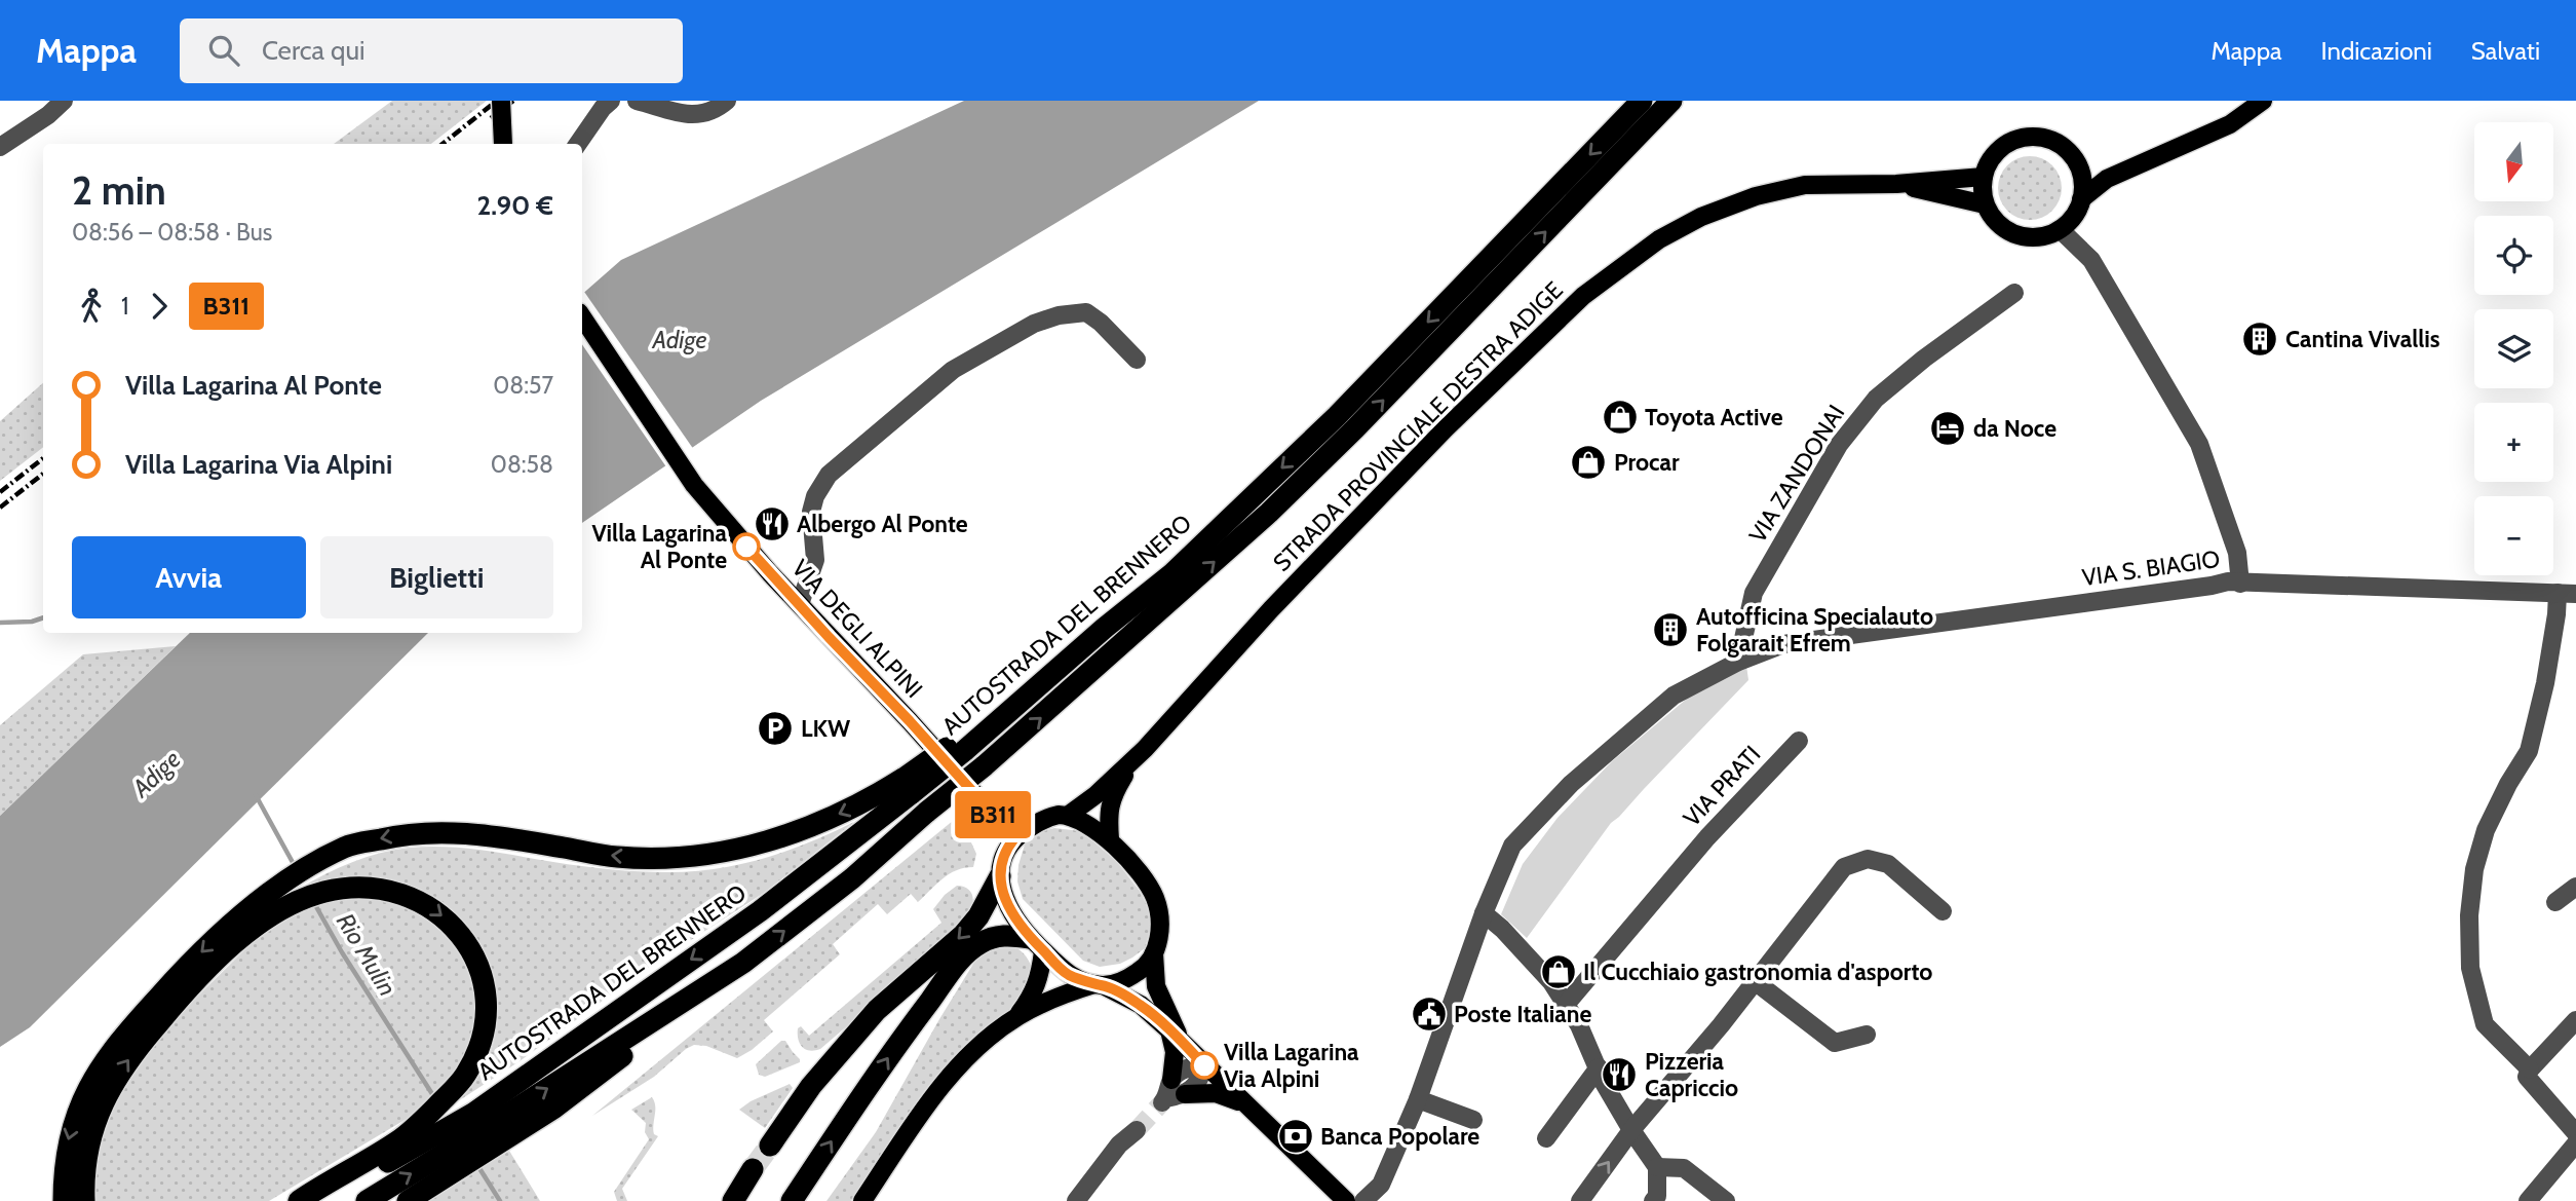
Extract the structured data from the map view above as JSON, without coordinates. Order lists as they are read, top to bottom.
{
  "streets": {
    "highway": ["AUTOSTRADA DEL BRENNERO"],
    "main road": ["STRADA PROVINCIALE DESTRA ADIGE", "VIA DEGLI ALPINI"],
    "street": ["VIA ZANDONAI", "VIA S. BIAGIO", "VIA PRATI"]
  },
  "crossings": [
    ["STRADA PROVINCIALE DESTRA ADIGE", "VIA DEGLI ALPINI"],
    ["VIA ZANDONAI", "VIA S. BIAGIO"]
  ],
  "water": ["Adige", "Rio Mulin"],
  "places": {
    "building": ["Cantina Vivallis", "Autofficina Specialauto Folgarait Efrem"],
    "shop": ["Toyota Active", "Procar", "Il Cucchiaio gastronomia d'asporto"],
    "hotel": ["da Noce"],
    "restaurant": ["Albergo Al Ponte", "Pizzeria Capriccio"],
    "other": ["Villa Lagarina Al Ponte", "Villa Lagarina Via Alpini"],
    "parking": ["LKW"],
    "public building": ["Poste Italiane"],
    "bank": ["Banca Popolare"]
  },
  "lines": ["bus line B311"],
  "north": "bottom",
  "page": {
    "header": "Mappa",
    "search": "Cerca qui",
    "nav": ["Mappa", "Indicazioni", "Salvati"],
    "on_map": "B311",
    "map_buttons": ["+", "−"],
    "heading": ["2 min", "08:56 – 08:58 · Bus", "2.90 €"],
    "legs": ["1", "B311"],
    "list": [
      {
        "name": "Villa Lagarina Al Ponte",
        "value": "08:57"
      },
      {
        "name": "Villa Lagarina Via Alpini",
        "value": "08:58"
      }
    ],
    "buttons": ["Avvia", "Biglietti"]
  }
}
